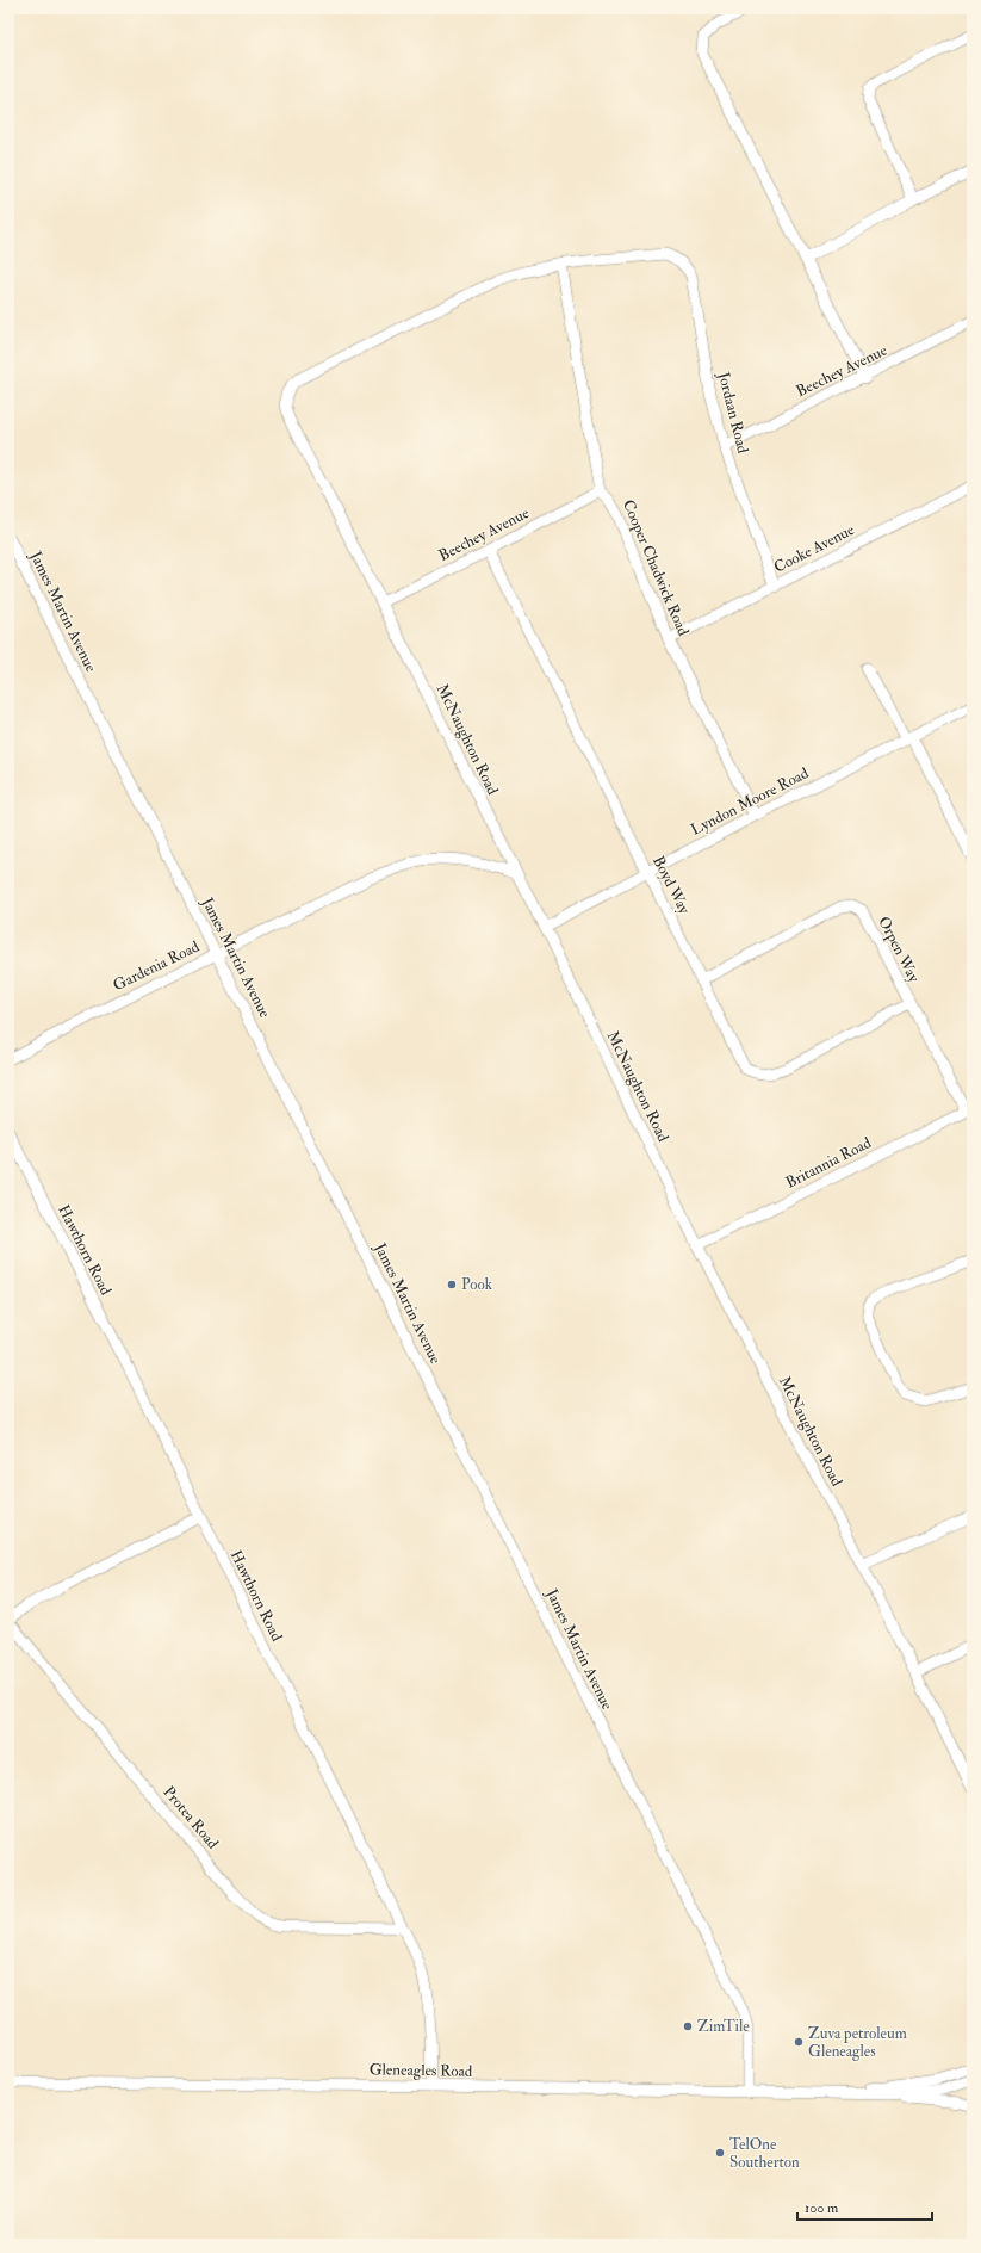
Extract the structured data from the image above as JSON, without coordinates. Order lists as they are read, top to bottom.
{
  "streets": {
    "street": [
      "Beechey Avenue",
      "Jordaan Road",
      "Cooke Avenue",
      "Cooper Chadwick Road",
      "James Martin Avenue",
      "McNaughton Road",
      "Lyndon Moore Road",
      "Boyd Way",
      "Orpen Way",
      "Gardenia Road",
      "Britannia Road",
      "Hawthorn Road",
      "Protea Road",
      "Gleneagles Road"
    ]
  },
  "crossings": [
    ["Beechey Avenue", "Jordaan Road"],
    ["Beechey Avenue", "Cooper Chadwick Road"],
    ["Beechey Avenue", "McNaughton Road"],
    ["Beechey Avenue", "Boyd Way"],
    ["Jordaan Road", "Cooke Avenue"],
    ["Jordaan Road", "Cooper Chadwick Road"],
    ["Jordaan Road", "McNaughton Road"],
    ["Cooke Avenue", "Cooper Chadwick Road"],
    ["Cooper Chadwick Road", "McNaughton Road"],
    ["Cooper Chadwick Road", "Lyndon Moore Road"],
    ["James Martin Avenue", "Gardenia Road"],
    ["James Martin Avenue", "Gleneagles Road"],
    ["McNaughton Road", "Lyndon Moore Road"],
    ["McNaughton Road", "Gardenia Road"],
    ["McNaughton Road", "Britannia Road"],
    ["Lyndon Moore Road", "Boyd Way"],
    ["Boyd Way", "Orpen Way"],
    ["Orpen Way", "Britannia Road"],
    ["Hawthorn Road", "Protea Road"],
    ["Hawthorn Road", "Gleneagles Road"]
  ],
  "places": [
    "Pook",
    "ZimTile",
    "Zuva petroleum Gleneagles",
    "TelOne Southerton"
  ],
  "scale_bar": "100 m"
}
